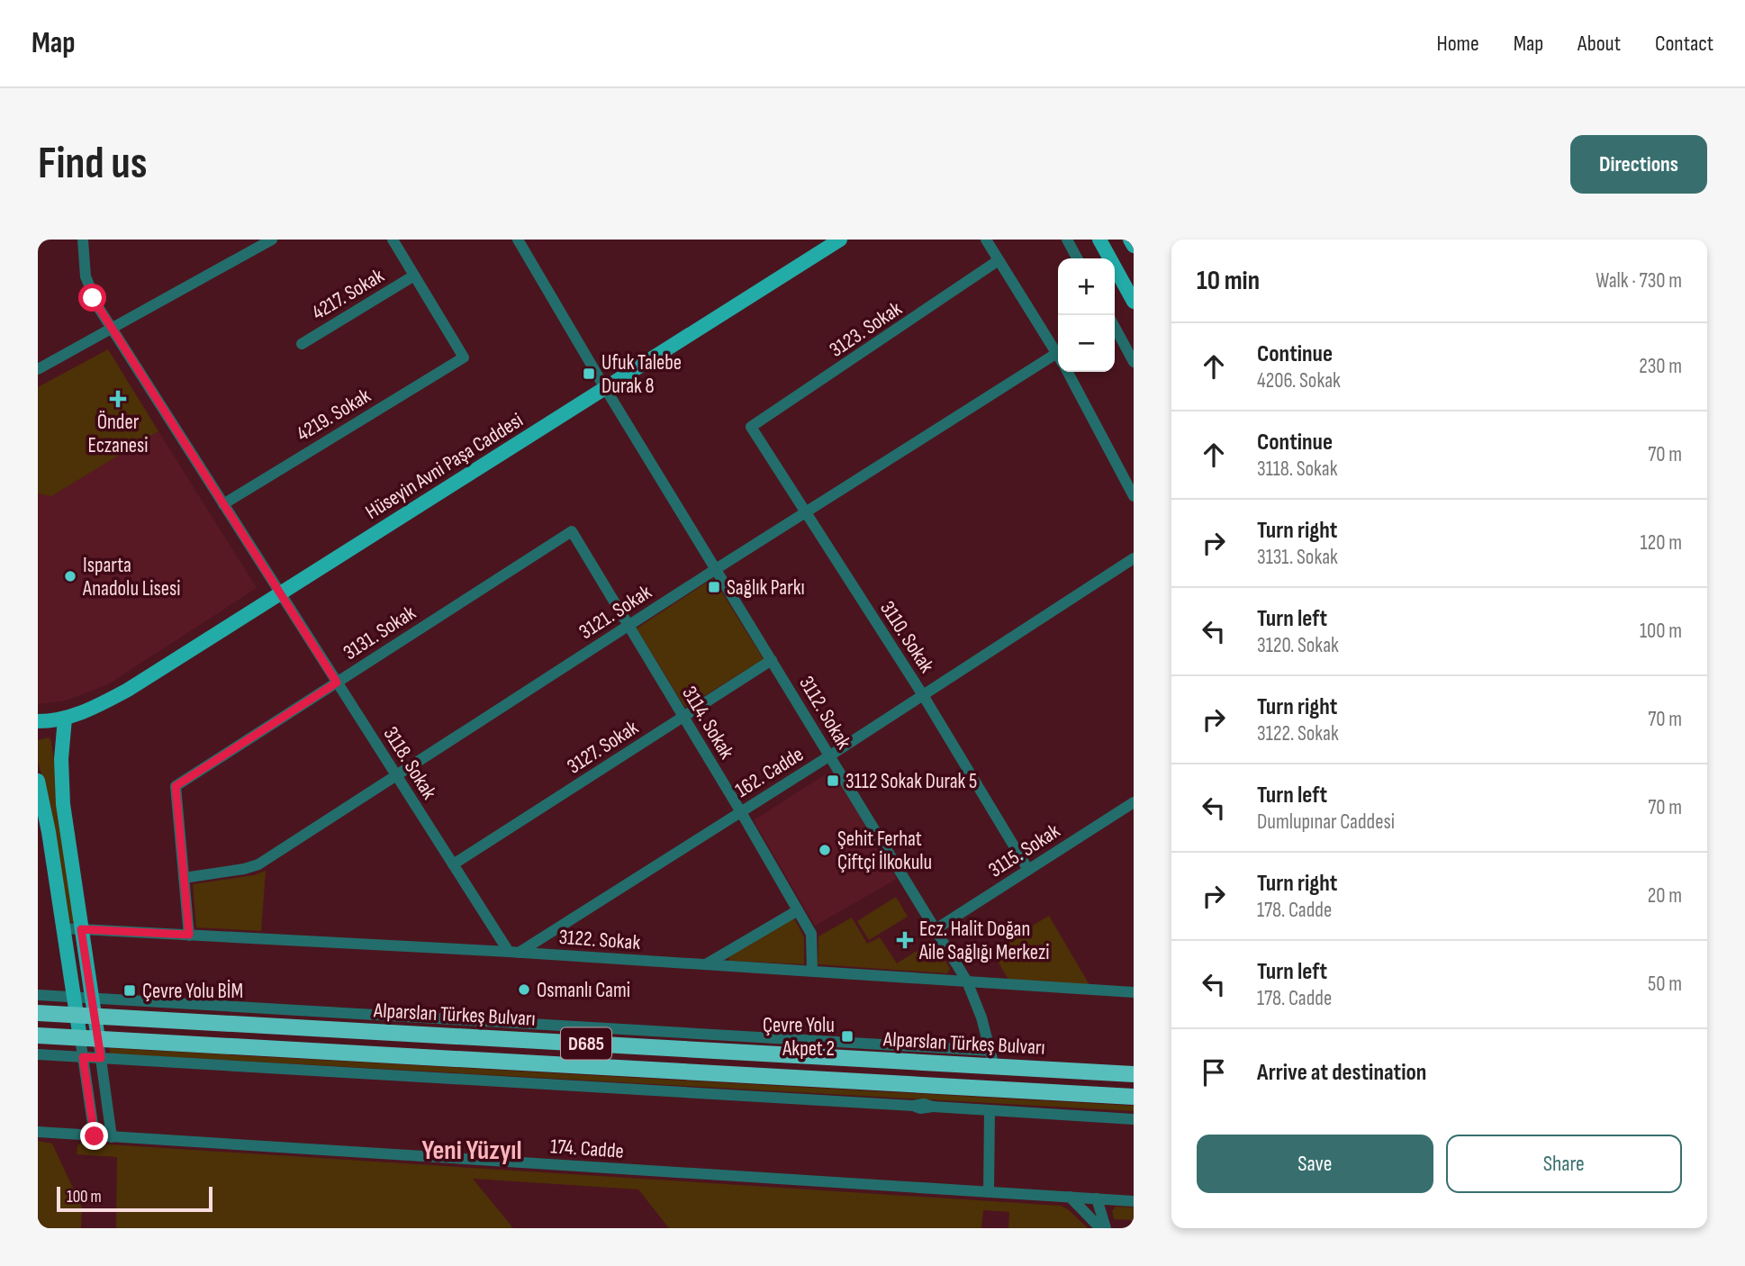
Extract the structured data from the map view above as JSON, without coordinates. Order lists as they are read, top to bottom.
{
  "streets": {
    "highway": ["Alparslan Türkeş Bulvarı", "D685"],
    "main road": ["Hüseyin Avni Paşa Caddesi"],
    "street": [
      "4217. Sokak",
      "3123. Sokak",
      "4219. Sokak",
      "3121. Sokak",
      "3131. Sokak",
      "3110. Sokak",
      "3112. Sokak",
      "3114. Sokak",
      "3127. Sokak",
      "3118. Sokak",
      "162. Cadde",
      "3115. Sokak",
      "3122. Sokak",
      "174. Cadde"
    ]
  },
  "crossings": [
    ["4217. Sokak", "4219. Sokak"],
    ["3123. Sokak", "3110. Sokak"],
    ["4219. Sokak", "3118. Sokak"],
    ["Hüseyin Avni Paşa Caddesi", "3112. Sokak"],
    ["Hüseyin Avni Paşa Caddesi", "3118. Sokak"],
    ["3121. Sokak", "3131. Sokak"],
    ["3121. Sokak", "3110. Sokak"],
    ["3121. Sokak", "3112. Sokak"],
    ["3121. Sokak", "3114. Sokak"],
    ["3121. Sokak", "3118. Sokak"],
    ["3131. Sokak", "3114. Sokak"],
    ["3131. Sokak", "3118. Sokak"],
    ["3110. Sokak", "162. Cadde"],
    ["3110. Sokak", "3115. Sokak"],
    ["3112. Sokak", "3127. Sokak"],
    ["3112. Sokak", "162. Cadde"],
    ["3112. Sokak", "3115. Sokak"],
    ["3112. Sokak", "3122. Sokak"],
    ["3112. Sokak", "Alparslan Türkeş Bulvarı"],
    ["3114. Sokak", "3127. Sokak"],
    ["3114. Sokak", "162. Cadde"],
    ["3114. Sokak", "3122. Sokak"],
    ["3127. Sokak", "3118. Sokak"],
    ["3118. Sokak", "162. Cadde"],
    ["3118. Sokak", "3122. Sokak"],
    ["162. Cadde", "3122. Sokak"]
  ],
  "districts": ["Yeni Yüzyıl"],
  "places": {
    "transit": [
      "Ufuk Talebe Durak 8",
      "Sağlık Parkı",
      "3112 Sokak Durak 5",
      "Çevre Yolu BİM",
      "Çevre Yolu Akpet 2"
    ],
    "health": ["Önder Eczanesi", "Ecz. Halit Doğan Aile Sağlığı Merkezi"],
    "other": ["Isparta Anadolu Lisesi", "Şehit Ferhat Çiftçi İlkokulu", "Osmanlı Cami"]
  },
  "scale_bar": "100 m",
  "page": {
    "header": "Map",
    "nav": [
      "Home",
      "Map",
      "About",
      "Contact"
    ],
    "buttons": [
      "Directions",
      ["Save", "Share"]
    ],
    "title": "Find us",
    "heading": ["10 min", "Walk · 730 m"],
    "map_buttons": ["+", "−"],
    "list": [
      ["Continue", "4206. Sokak", "230 m"],
      ["Continue", "3118. Sokak", "70 m"],
      ["Turn right", "3131. Sokak", "120 m"],
      ["Turn left", "3120. Sokak", "100 m"],
      ["Turn right", "3122. Sokak", "70 m"],
      ["Turn left", "Dumlupınar Caddesi", "70 m"],
      ["Turn right", "178. Cadde", "20 m"],
      ["Turn left", "178. Cadde", "50 m"],
      "Arrive at destination"
    ],
    "scale": "100 m"
  }
}
